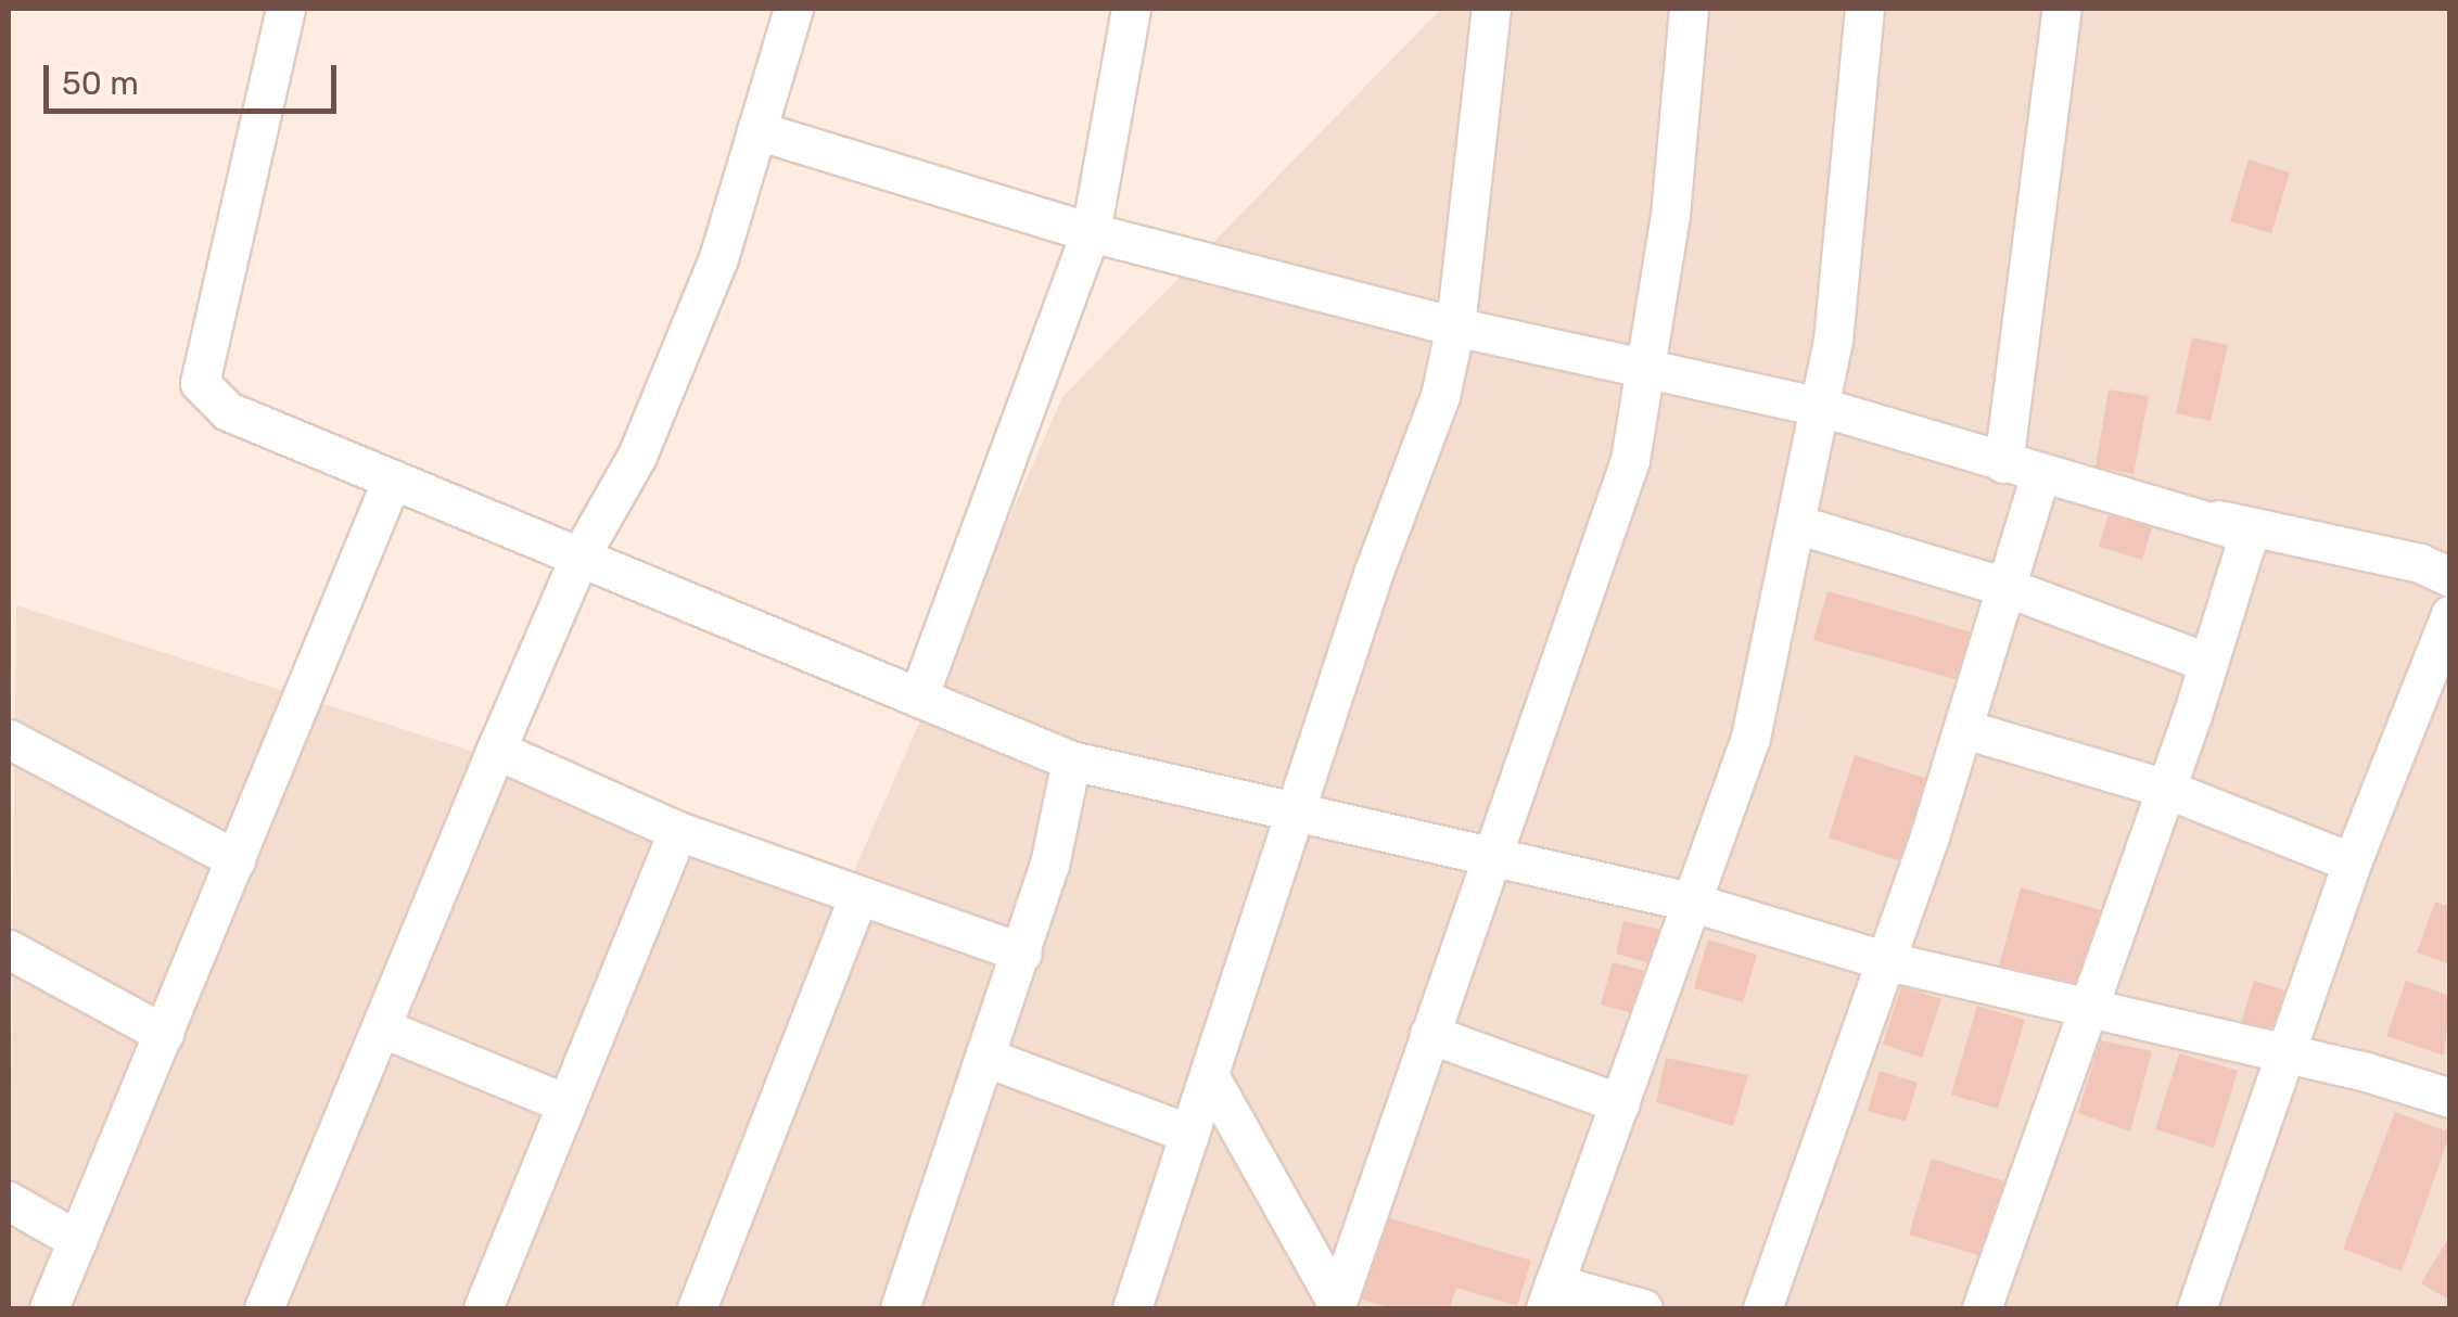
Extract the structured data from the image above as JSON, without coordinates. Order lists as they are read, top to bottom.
{
  "scale_bar": "50 m"
}
